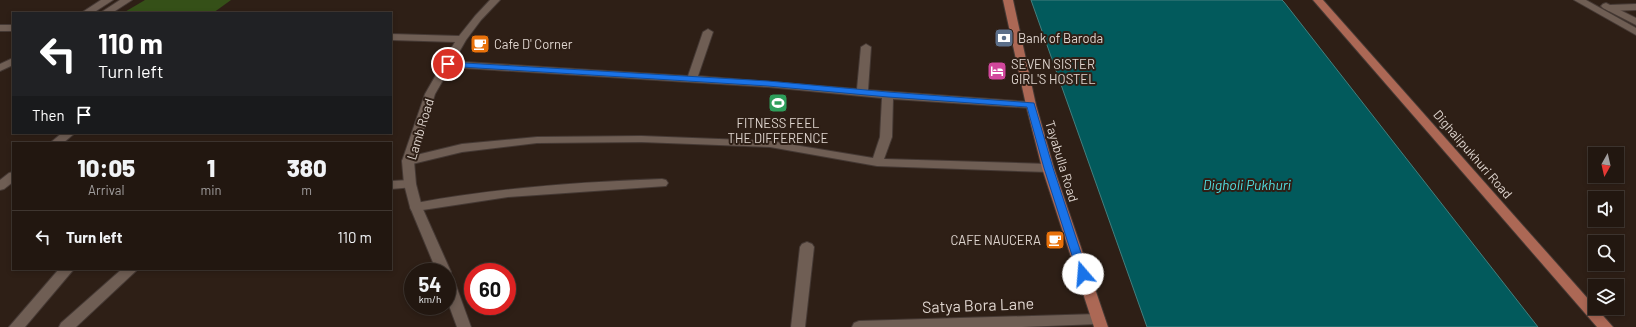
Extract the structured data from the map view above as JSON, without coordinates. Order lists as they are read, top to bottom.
{
  "streets": {
    "main road": ["Dighalipukhuri Road", "Tayabulla Road"],
    "street": ["Lamb Road", "Satya Bora Lane"]
  },
  "crossings": [
    ["Tayabulla Road", "Satya Bora Lane"]
  ],
  "water": ["Digholi Pukhuri"],
  "places": {
    "bank": ["Bank of Baroda"],
    "cafe": ["Cafe D' Corner", "CAFE NAUCERA"],
    "hotel": ["SEVEN SISTER GIRL'S HOSTEL"],
    "sports": ["FITNESS FEEL THE DIFFERENCE"]
  },
  "north": "bottom",
  "page": {
    "turn": ["110 m", "Turn left"],
    "then": "Then",
    "eta": [
      "10:05",
      "Arrival",
      "1",
      "min",
      "380",
      "m"
    ],
    "list": [
      {
        "name": "Turn left",
        "value": "110 m"
      }
    ],
    "speed": "54 km/h",
    "limit": "60"
  }
}
